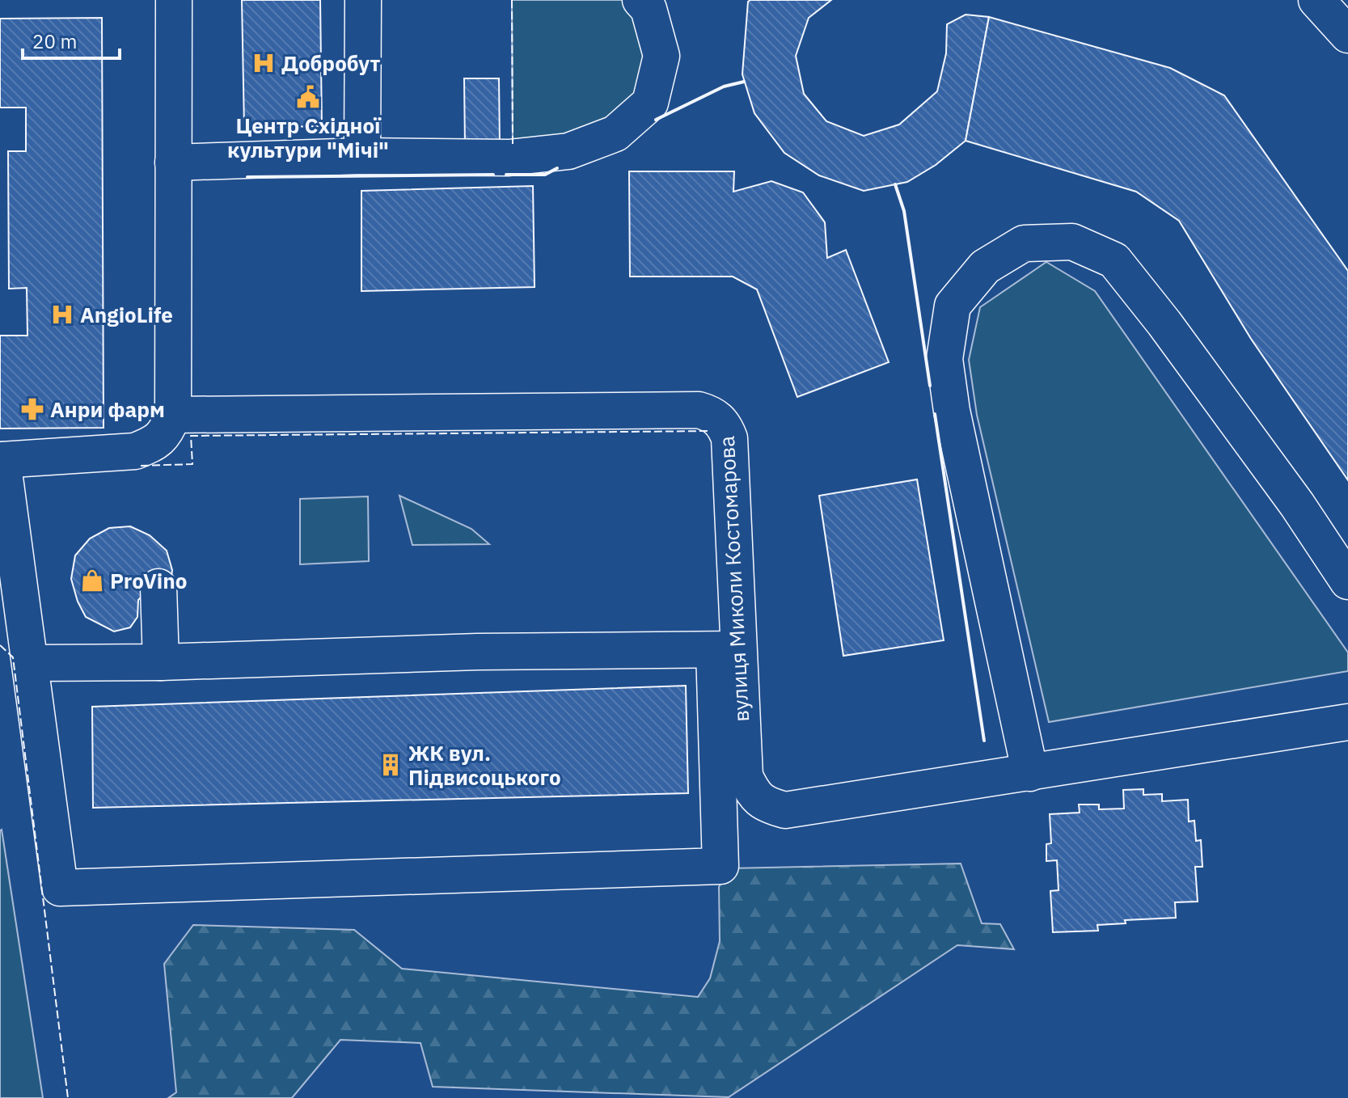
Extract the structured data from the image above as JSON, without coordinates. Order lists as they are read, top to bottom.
{
  "streets": {
    "street": ["вулиця Миколи Костомарова"]
  },
  "places": {
    "hospital": ["Добробут", "AngioLife"],
    "public building": ["Центр Східної культури \"Мічі\""],
    "pharmacy": ["Анри фарм"],
    "shop": ["ProVino"],
    "building": ["ЖК вул. Підвисоцького"]
  },
  "scale_bar": "20 m"
}
